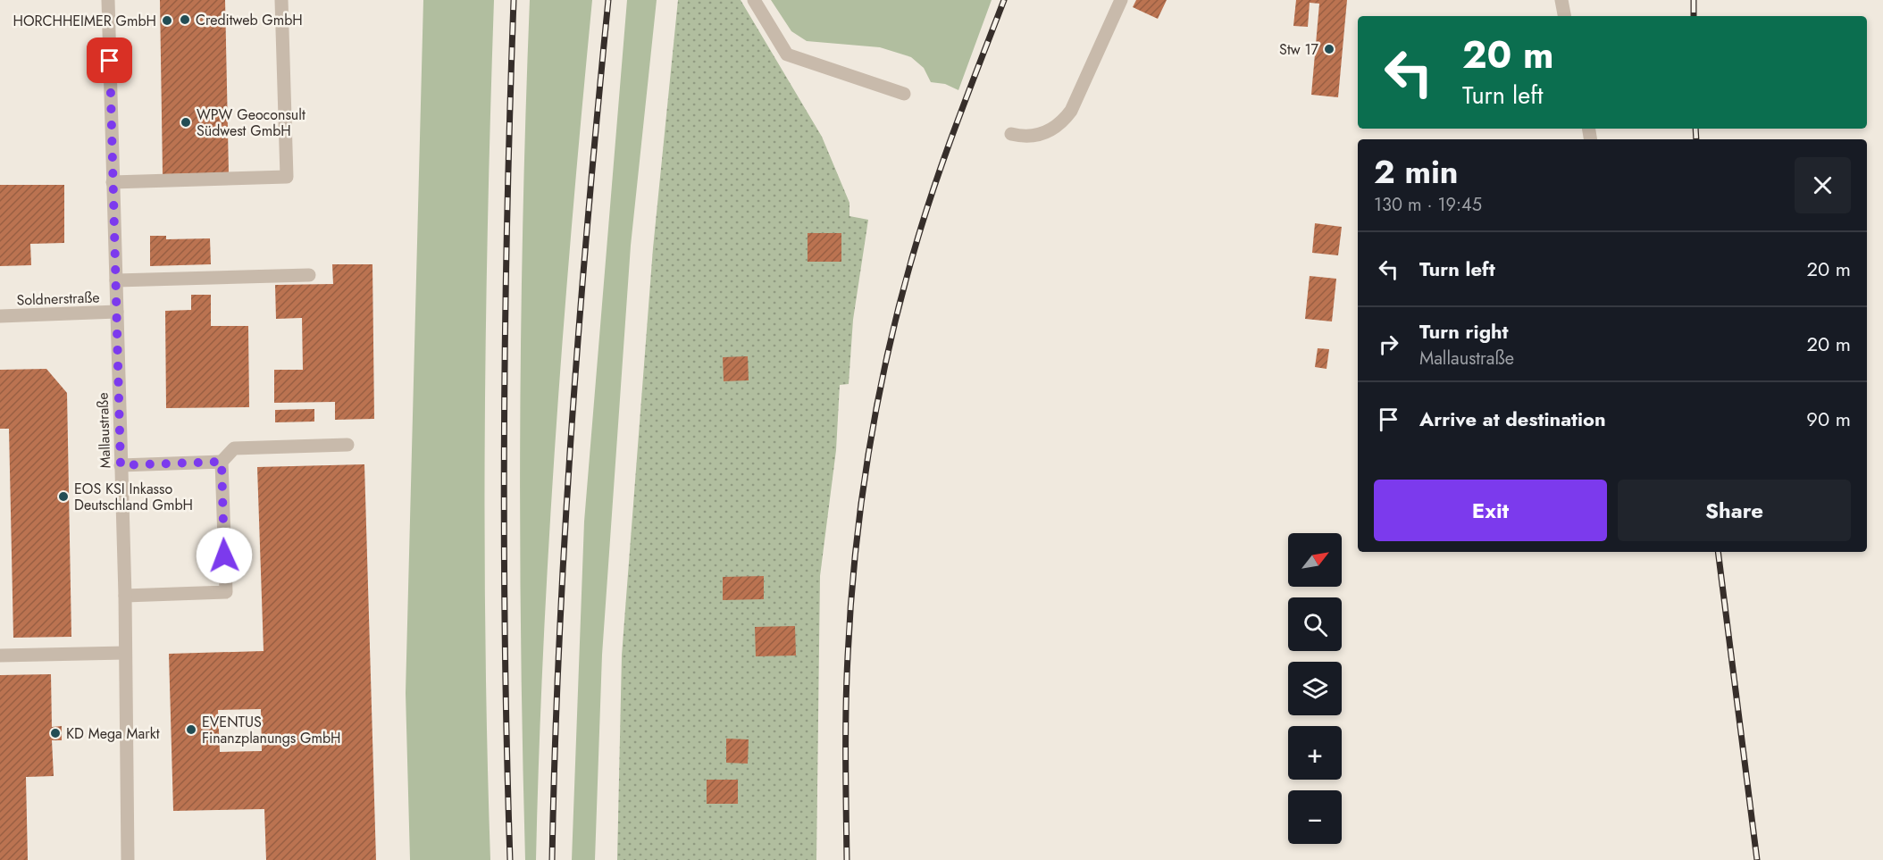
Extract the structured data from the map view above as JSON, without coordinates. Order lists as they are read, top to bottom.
{
  "streets": {
    "street": ["Soldnerstraße", "Mallaustraße"]
  },
  "crossings": [
    ["Soldnerstraße", "Mallaustraße"]
  ],
  "places": [
    "Creditweb GmbH",
    "HORCHHEIMER GmbH",
    "Stw 17",
    "WPW Geoconsult Südwest GmbH",
    "EOS KSI Inkasso Deutschland GmbH",
    "EVENTUS Finanzplanungs GmbH",
    "KD Mega Markt"
  ],
  "north": "top right",
  "page": {
    "turn": ["20 m", "Turn left"],
    "heading": ["2 min", "130 m · 19:45"],
    "list": [
      {
        "name": "Turn left",
        "value": "20 m"
      },
      {
        "name": "Turn right",
        "note": "Mallaustraße",
        "value": "20 m"
      },
      {
        "name": "Arrive at destination",
        "value": "90 m"
      }
    ],
    "buttons": ["Exit", "Share"],
    "map_buttons": ["+", "−"]
  }
}
